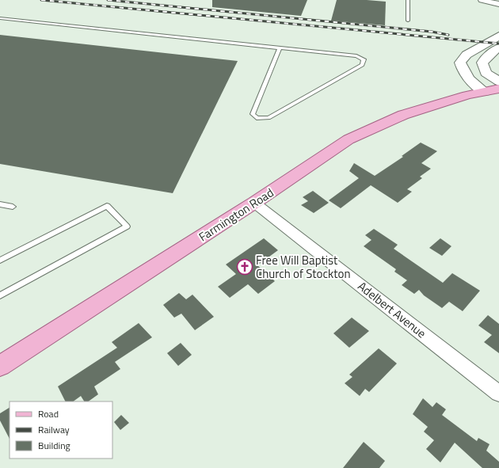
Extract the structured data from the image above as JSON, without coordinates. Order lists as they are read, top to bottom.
{
  "streets": {
    "main road": ["Farmington Road"],
    "street": ["Adelbert Avenue"]
  },
  "crossings": [
    ["Farmington Road", "Adelbert Avenue"]
  ],
  "places": {
    "church": ["Free Will Baptist Church of Stockton"]
  },
  "legend": ["Road", "Railway", "Building"]
}
